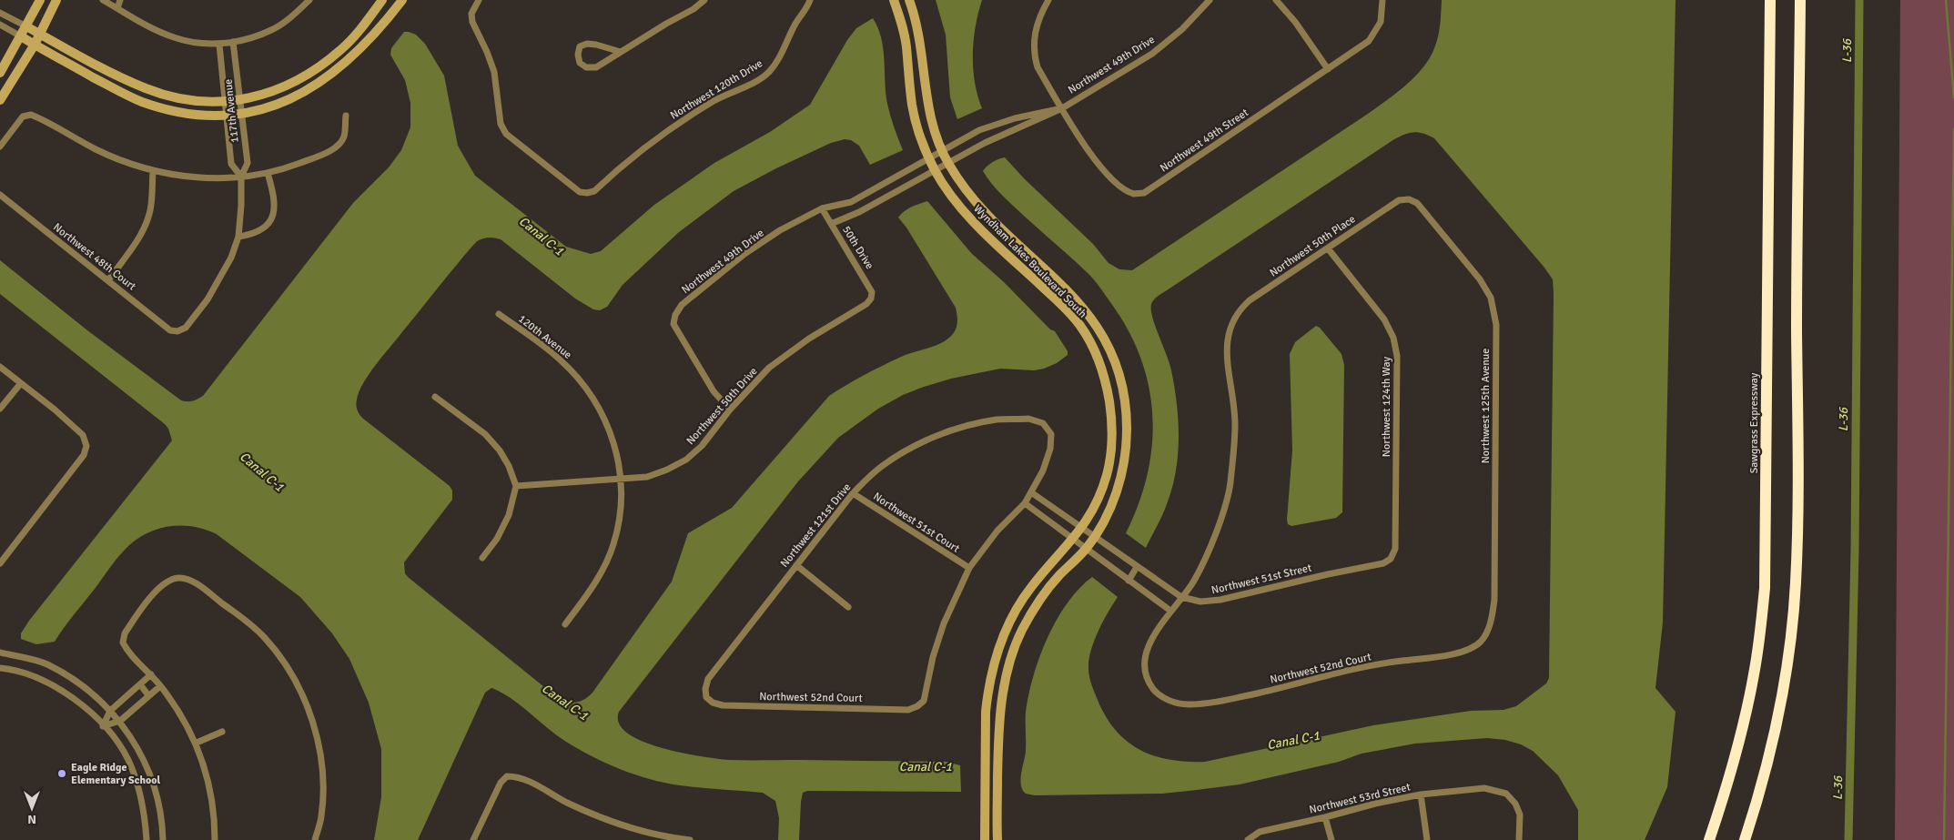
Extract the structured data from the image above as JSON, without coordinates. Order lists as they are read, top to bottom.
{
  "streets": {
    "highway": ["Sawgrass Expressway"],
    "street": [
      "Northwest 49th Drive",
      "Northwest 120th Drive",
      "117th Avenue",
      "Northwest 49th Street",
      "Northwest 50th Place",
      "50th Drive",
      "Northwest 48th Court",
      "Wyndham Lakes Boulevard South",
      "120th Avenue",
      "Northwest 50th Drive",
      "Northwest 125th Avenue",
      "Northwest 124th Way",
      "Northwest 51st Court",
      "Northwest 121st Drive",
      "Northwest 51st Street",
      "Northwest 52nd Court",
      "Northwest 53rd Street"
    ]
  },
  "crossings": [
    ["Northwest 49th Drive", "Northwest 49th Street"],
    ["Northwest 49th Drive", "50th Drive"],
    ["Northwest 49th Drive", "Wyndham Lakes Boulevard South"],
    ["Northwest 49th Drive", "Northwest 50th Drive"],
    ["117th Avenue", "Northwest 48th Court"],
    ["Northwest 50th Place", "Northwest 125th Avenue"],
    ["Northwest 50th Place", "Northwest 124th Way"],
    ["Northwest 50th Place", "Northwest 51st Street"],
    ["50th Drive", "Northwest 50th Drive"],
    ["Wyndham Lakes Boulevard South", "Northwest 51st Street"],
    ["120th Avenue", "Northwest 50th Drive"],
    ["Northwest 125th Avenue", "Northwest 52nd Court"],
    ["Northwest 124th Way", "Northwest 51st Street"],
    ["Northwest 51st Court", "Northwest 121st Drive"],
    ["Northwest 51st Court", "Northwest 52nd Court"],
    ["Northwest 121st Drive", "Northwest 51st Street"],
    ["Northwest 121st Drive", "Northwest 52nd Court"]
  ],
  "water": ["L-36", "Canal C-1"],
  "places": ["Eagle Ridge Elementary School"],
  "north": "bottom"
}
